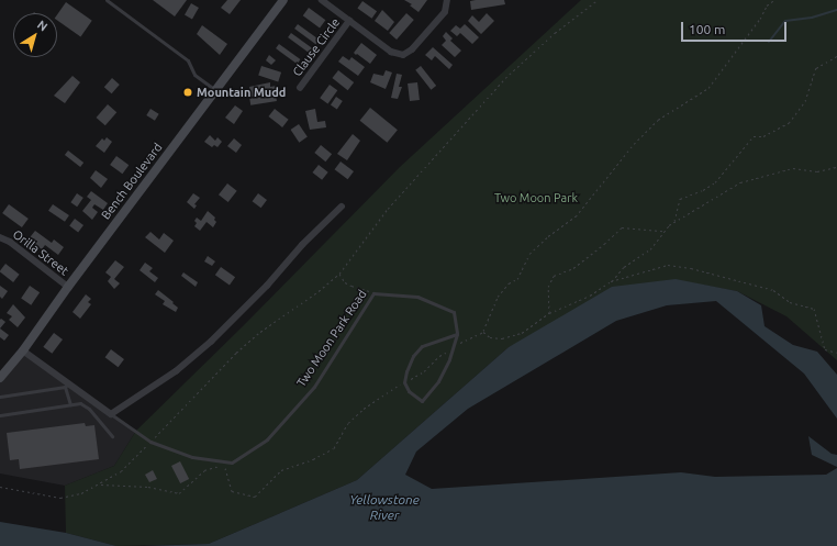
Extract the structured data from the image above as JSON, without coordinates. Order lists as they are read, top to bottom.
{
  "streets": {
    "main road": ["Bench Boulevard"],
    "street": ["Clause Circle", "Orilla Street", "Two Moon Park Road"]
  },
  "crossings": [
    ["Bench Boulevard", "Orilla Street"],
    ["Bench Boulevard", "Two Moon Park Road"]
  ],
  "water": ["Yellowstone River"],
  "parks": ["Two Moon Park"],
  "places": ["Mountain Mudd"],
  "scale_bar": "100 m",
  "north": "top right"
}
